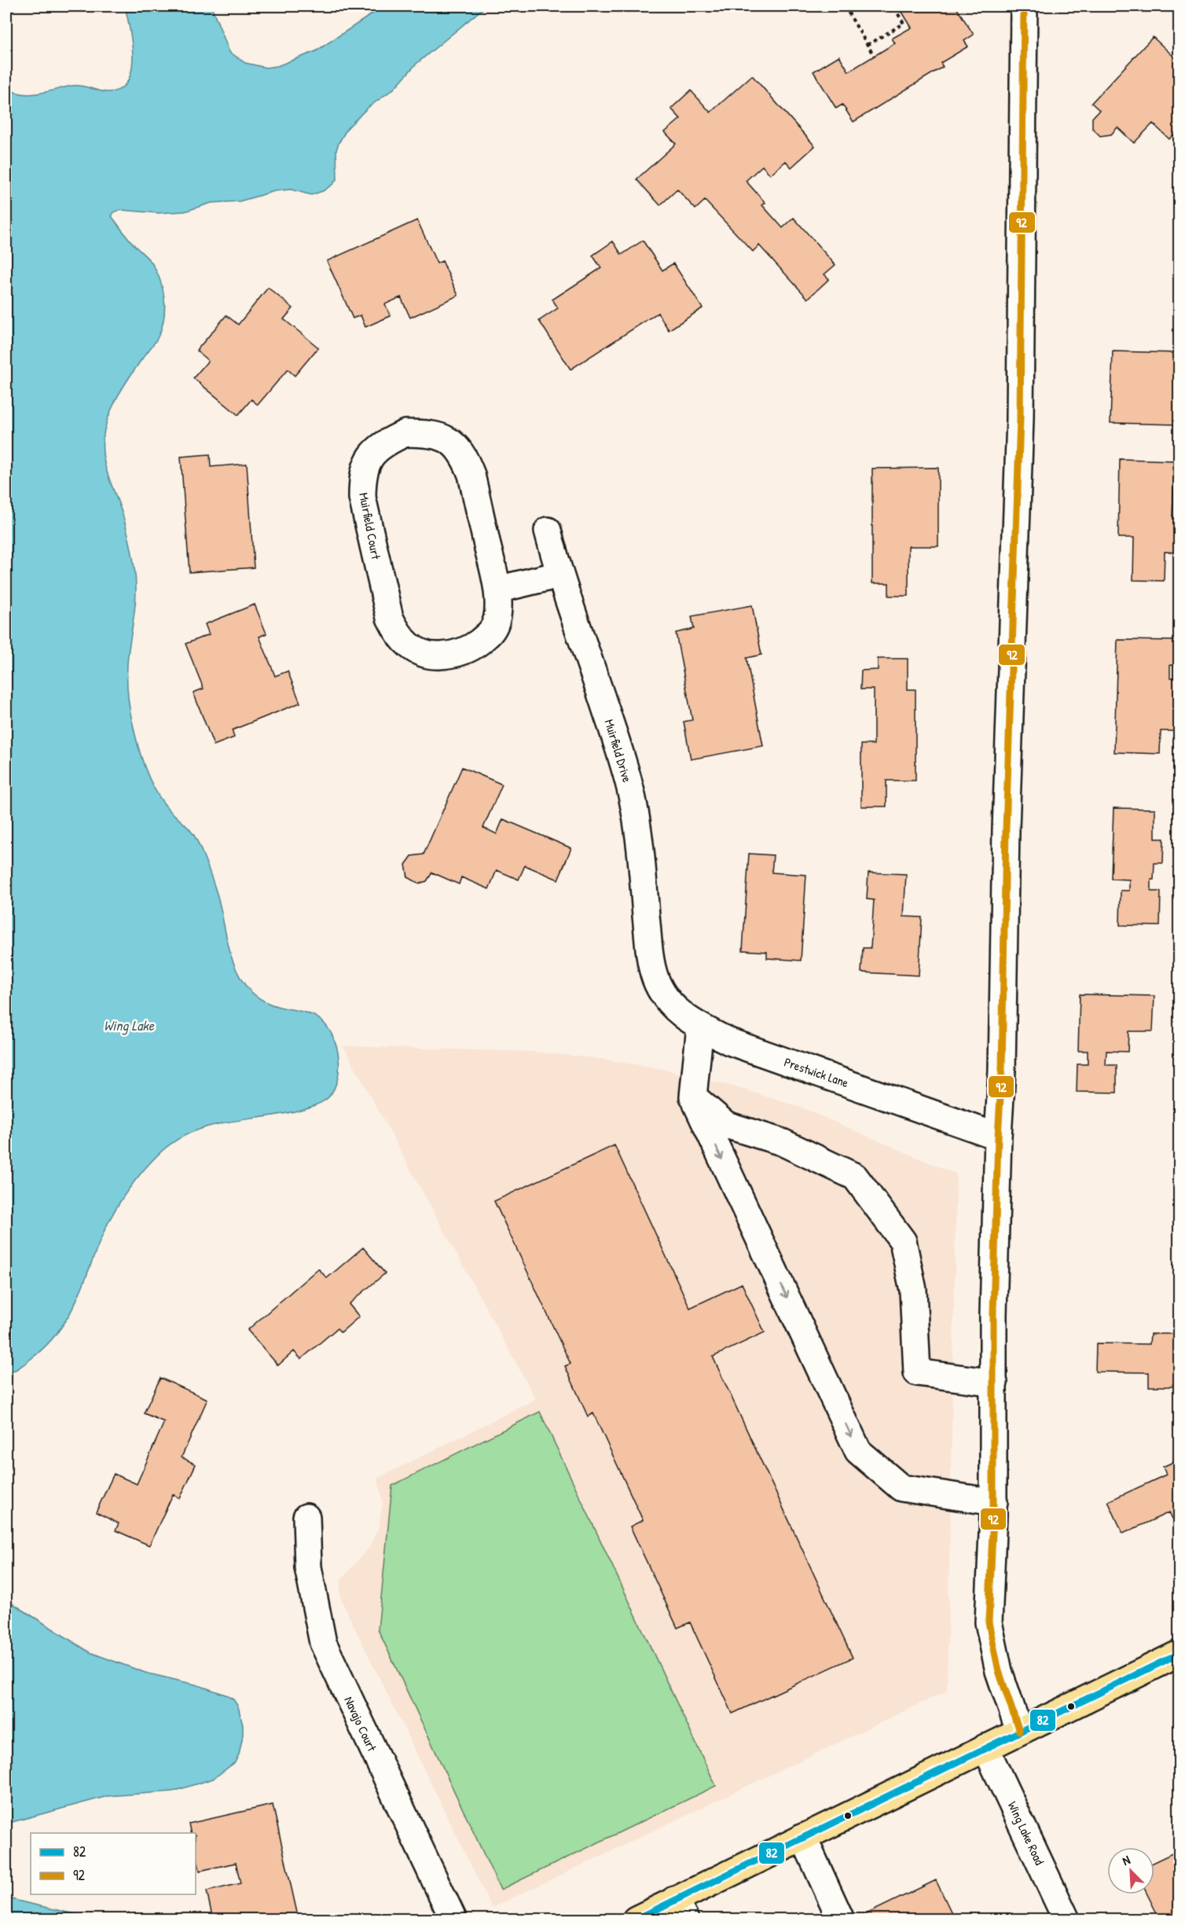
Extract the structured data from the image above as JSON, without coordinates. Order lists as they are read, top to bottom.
{
  "streets": {
    "street": [
      "Muirfield Court",
      "Muirfield Drive",
      "Prestwick Lane",
      "Navajo Court",
      "Wing Lake Road"
    ]
  },
  "crossings": [
    ["Muirfield Drive", "Prestwick Lane"]
  ],
  "water": ["Wing Lake"],
  "lines": ["transit line 92", "transit line 82"],
  "legend": ["82", "92"],
  "north": "top left"
}
